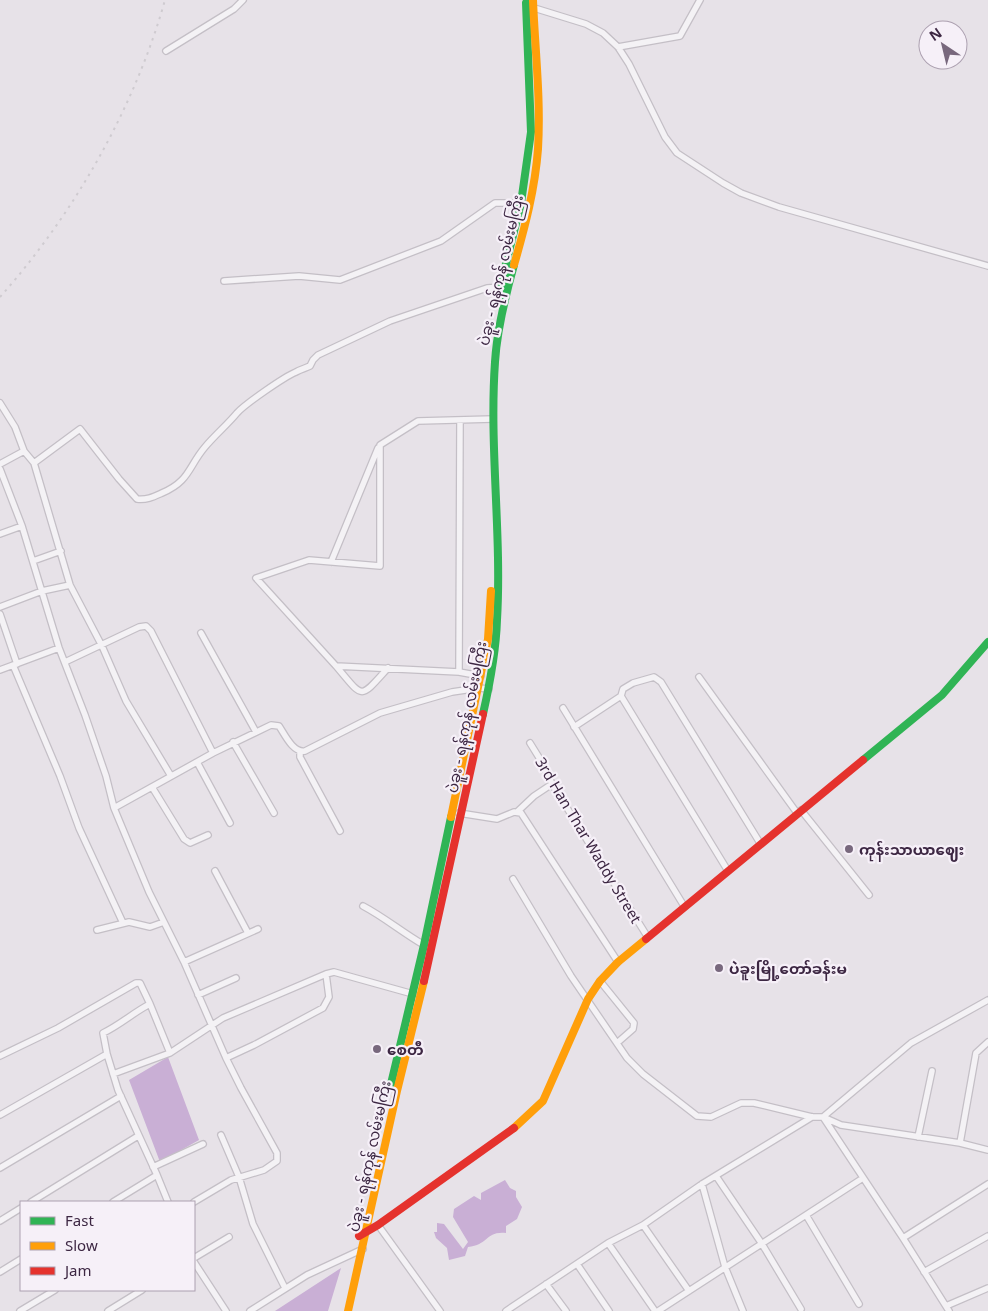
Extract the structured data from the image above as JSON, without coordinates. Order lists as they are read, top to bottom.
{
  "streets": {
    "main road": ["ပဲခူး - ရန်ကုန် လမ်းမကြီး"],
    "street": ["3rd Han Thar Waddy Street"]
  },
  "places": ["ကုန်းသာယာဈေး", "ပဲခူးမြို့တော်ခန်းမ", "စေတီ"],
  "legend": ["Fast", "Slow", "Jam"],
  "north": "top left"
}
